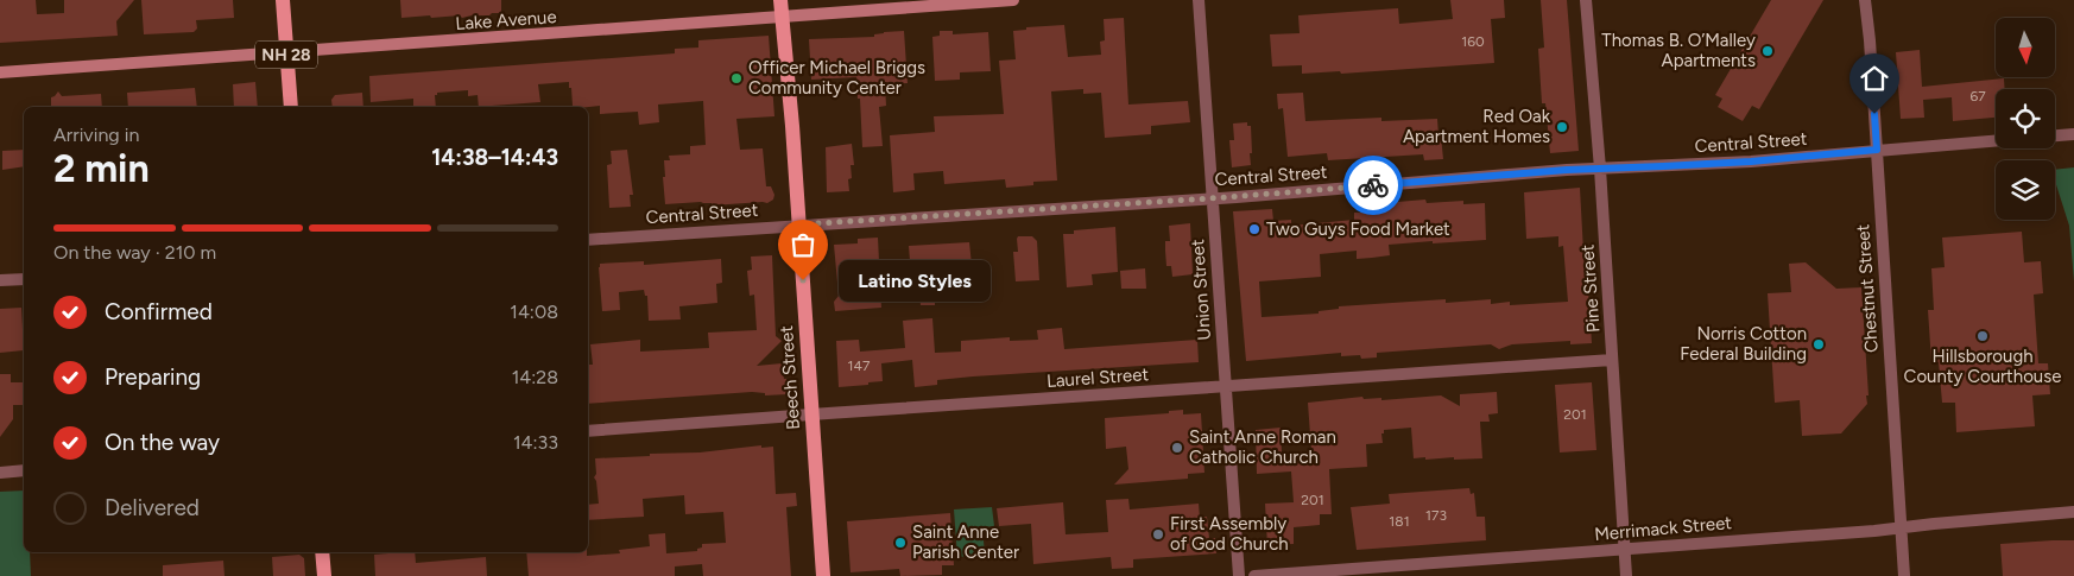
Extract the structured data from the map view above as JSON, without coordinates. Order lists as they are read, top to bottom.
{
  "streets": {
    "main road": ["NH 28", "Beech Street"],
    "street": [
      "Lake Avenue",
      "Central Street",
      "Pine Street",
      "Chestnut Street",
      "Union Street",
      "Laurel Street",
      "Merrimack Street"
    ]
  },
  "crossings": [
    ["Lake Avenue", "NH 28"],
    ["Lake Avenue", "Beech Street"],
    ["Central Street", "Pine Street"],
    ["Central Street", "Chestnut Street"],
    ["Central Street", "Union Street"],
    ["Central Street", "Beech Street"],
    ["Pine Street", "Laurel Street"],
    ["Pine Street", "Merrimack Street"],
    ["Chestnut Street", "Merrimack Street"],
    ["Union Street", "Laurel Street"],
    ["Beech Street", "Laurel Street"]
  ],
  "places": [
    "Thomas B. O’Malley Apartments",
    "Officer Michael Briggs Community Center",
    "Red Oak Apartment Homes",
    "Two Guys Food Market",
    "Latino Styles",
    "Hillsborough County Courthouse",
    "Norris Cotton Federal Building",
    "Saint Anne Roman Catholic Church",
    "First Assembly of God Church",
    "Saint Anne Parish Center"
  ],
  "house_numbers": [
    "160",
    "67",
    "147",
    "201",
    "201",
    "173",
    "181"
  ],
  "north": "bottom",
  "page": {
    "heading": ["2 min", "Arriving in", "14:38–14:43"],
    "bar": "On the way · 210 m",
    "bubble": "Latino Styles",
    "list": [
      ["Confirmed", "14:08"],
      ["Preparing", "14:28"],
      ["On the way", "14:33"],
      "Delivered"
    ]
  }
}
